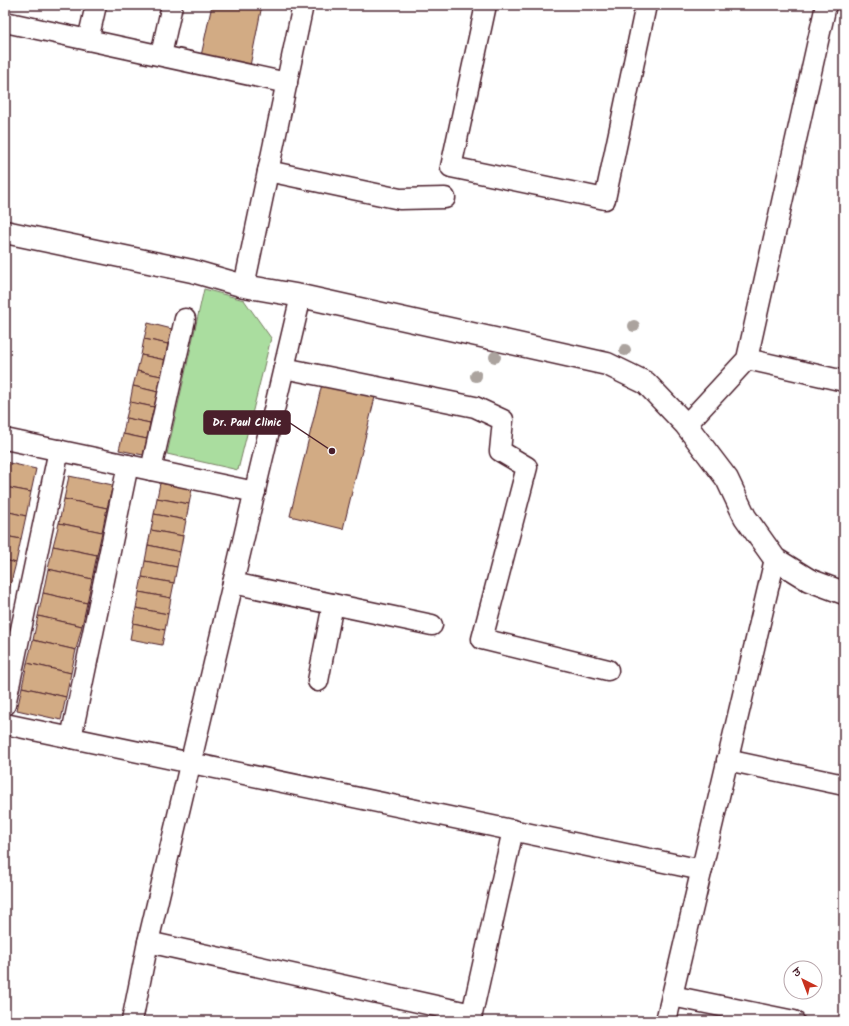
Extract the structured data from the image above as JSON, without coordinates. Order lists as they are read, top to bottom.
{
  "places": ["Dr. Paul Clinic"],
  "north": "top left"
}
